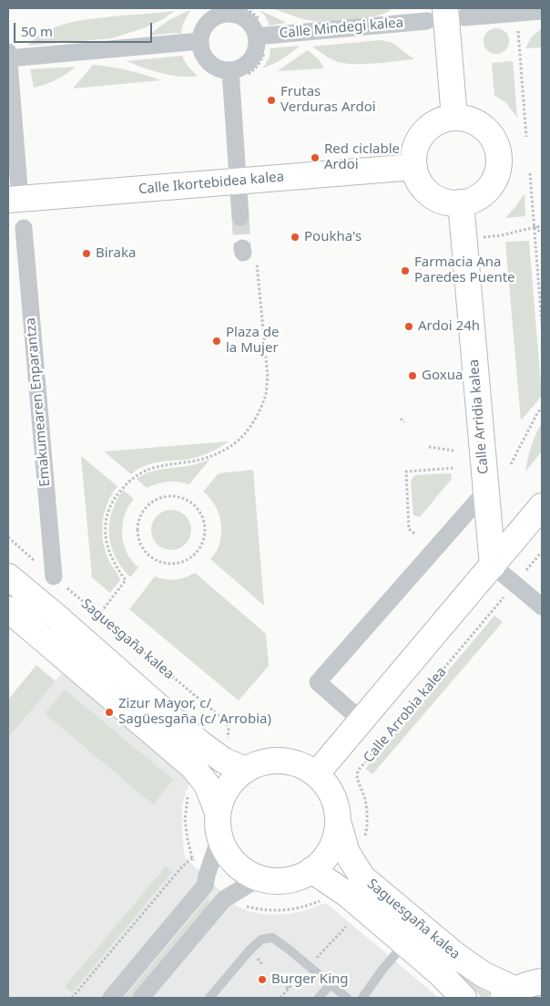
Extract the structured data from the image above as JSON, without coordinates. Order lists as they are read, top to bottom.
{
  "streets": {
    "street": [
      "Calle Mindegi kalea",
      "Calle Ikortebidea kalea",
      "Emakumearen Enparantza",
      "Calle Arridia kalea",
      "Saguesgaña kalea"
    ],
    "path": ["Calle Arrobia kalea"]
  },
  "crossings": [
    ["Calle Ikortebidea kalea", "Calle Arridia kalea"],
    ["Emakumearen Enparantza", "Saguesgaña kalea"]
  ],
  "places": [
    "Frutas Verduras Ardoi",
    "Red ciclable Ardoi",
    "Poukha's",
    "Biraka",
    "Farmacia Ana Paredes Puente",
    "Ardoi 24h",
    "Plaza de la Mujer",
    "Goxua",
    "Zizur Mayor, c/ Sagüesgaña (c/ Arrobia)",
    "Burger King"
  ],
  "scale_bar": "50 m"
}
